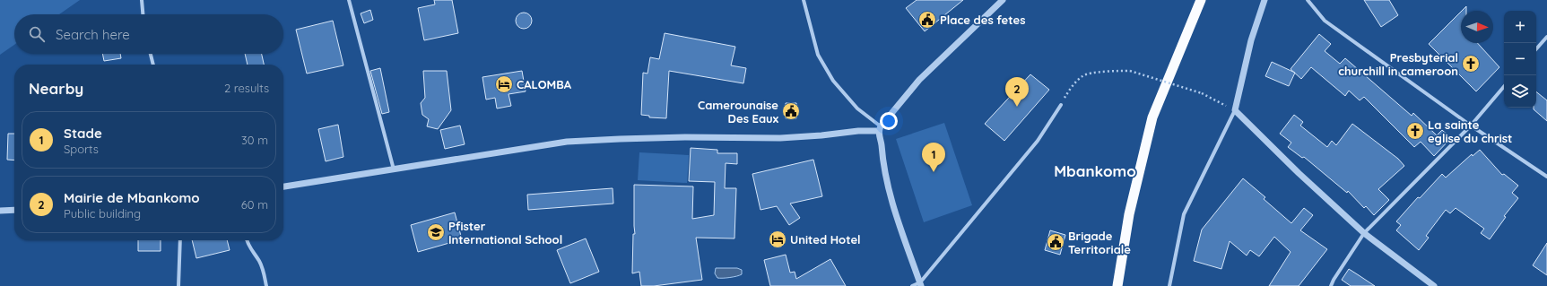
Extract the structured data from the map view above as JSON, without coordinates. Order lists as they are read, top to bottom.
{
  "districts": ["Mbankomo"],
  "places": {
    "public building": ["Place des fetes", "Camerounaise Des Eaux", "Brigade Territoriale"],
    "church": ["Presbyterial churchill in cameroon", "La sainte eglise du christ"],
    "hotel": ["CALOMBA", "United Hotel"],
    "school or university": ["Pfister International School"]
  },
  "north": "right",
  "page": {
    "map_buttons": ["+", "−"],
    "search": "Search here",
    "heading": ["Nearby", "2 results"],
    "pins": ["2", "1"],
    "list": [
      {
        "mark": "1",
        "name": "Stade",
        "note": "Sports",
        "value": "30 m"
      },
      {
        "mark": "2",
        "name": "Mairie de Mbankomo",
        "note": "Public building",
        "value": "60 m"
      }
    ]
  }
}
